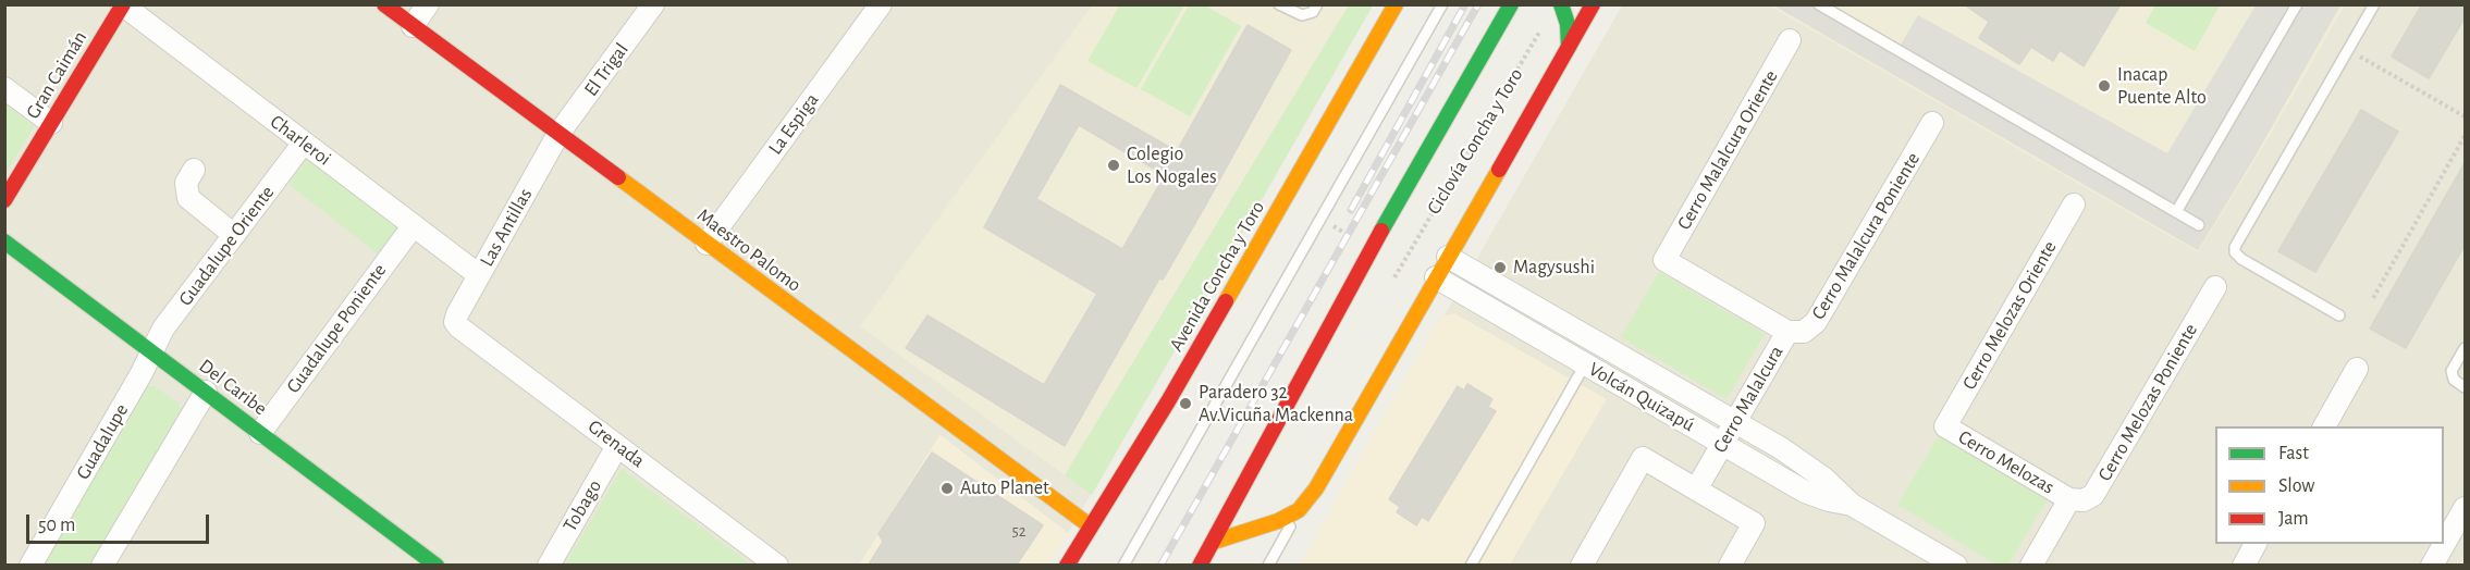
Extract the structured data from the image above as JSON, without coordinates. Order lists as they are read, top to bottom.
{
  "streets": {
    "street": [
      "El Trigal",
      "Gran Caimán",
      "La Espiga",
      "Charleroi",
      "Cerro Malalcura Oriente",
      "Las Antillas",
      "Cerro Malalcura Poniente",
      "Guadalupe Oriente",
      "Maestro Palomo",
      "Avenida Concha y Toro",
      "Cerro Melozas Oriente",
      "Guadalupe Poniente",
      "Del Caribe",
      "Volcán Quizapú",
      "Cerro Malalcura",
      "Cerro Melozas Poniente",
      "Guadalupe",
      "Grenada",
      "Cerro Melozas",
      "Tobago"
    ],
    "path": ["Ciclovía Concha y Toro"]
  },
  "crossings": [
    ["El Trigal", "Las Antillas"],
    ["El Trigal", "Maestro Palomo"],
    ["Gran Caimán", "Charleroi"],
    ["La Espiga", "Maestro Palomo"],
    ["Charleroi", "Las Antillas"],
    ["Charleroi", "Guadalupe Oriente"],
    ["Charleroi", "Guadalupe Poniente"],
    ["Cerro Malalcura Oriente", "Cerro Malalcura"],
    ["Las Antillas", "Maestro Palomo"],
    ["Las Antillas", "Grenada"],
    ["Cerro Malalcura Poniente", "Cerro Malalcura"],
    ["Guadalupe Oriente", "Del Caribe"],
    ["Guadalupe Oriente", "Guadalupe"],
    ["Maestro Palomo", "Avenida Concha y Toro"],
    ["Cerro Melozas Oriente", "Cerro Melozas"],
    ["Guadalupe Poniente", "Del Caribe"],
    ["Del Caribe", "Guadalupe"],
    ["Volcán Quizapú", "Cerro Malalcura"],
    ["Cerro Melozas Poniente", "Cerro Melozas"],
    ["Grenada", "Tobago"]
  ],
  "places": [
    "Inacap Puente Alto",
    "Colegio Los Nogales",
    "Magysushi",
    "Paradero 32 Av.Vicuña Mackenna",
    "Auto Planet"
  ],
  "house_numbers": ["52"],
  "legend": ["Fast", "Slow", "Jam"],
  "scale_bar": "50 m"
}
